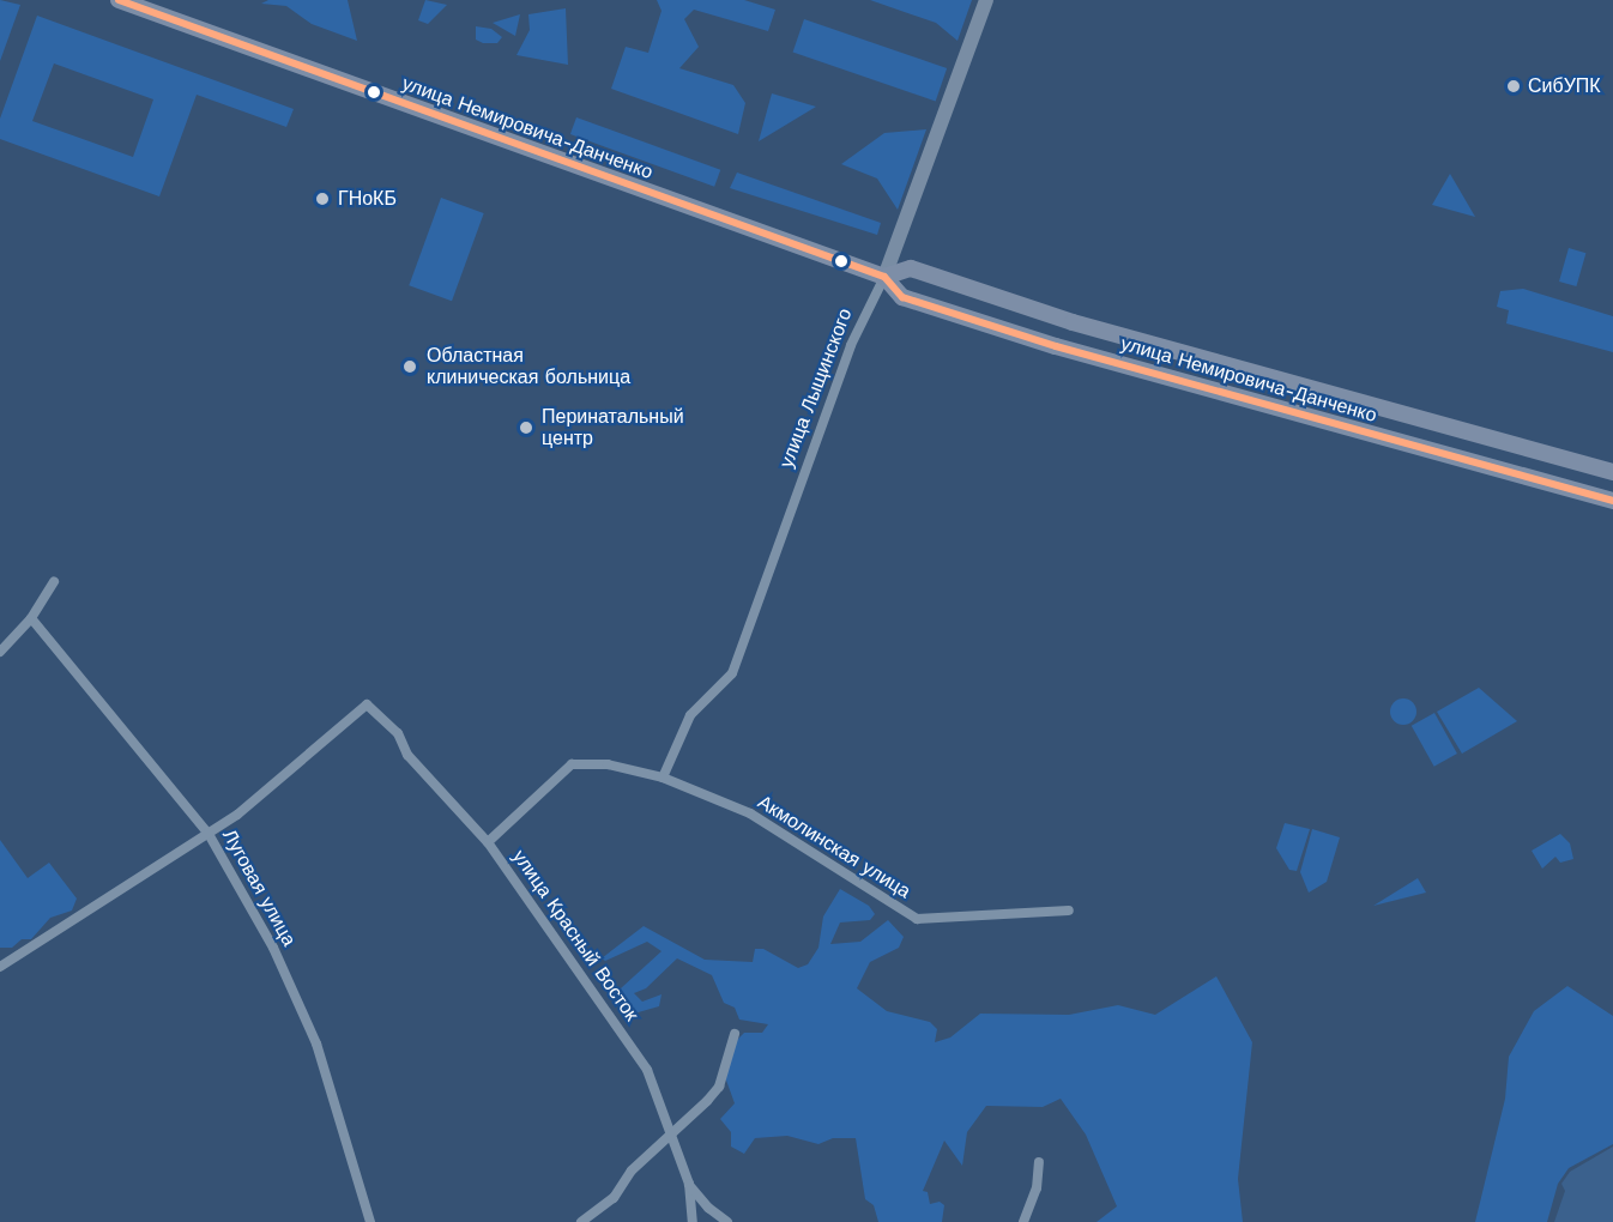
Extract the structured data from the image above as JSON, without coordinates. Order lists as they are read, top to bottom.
{
  "streets": {
    "main road": ["улица Немировича-Данченко"],
    "street": [
      "улица Лыщинского",
      "Акмолинская улица",
      "Луговая улица",
      "улица Красный Восток"
    ]
  },
  "crossings": [
    ["улица Немировича-Данченко", "улица Лыщинского"],
    ["улица Лыщинского", "Акмолинская улица"],
    ["Акмолинская улица", "улица Красный Восток"],
    ["Луговая улица", "улица Красный Восток"]
  ],
  "places": [
    "СибУПК",
    "ГНоКБ",
    "Областная клиническая больница",
    "Перинатальный центр"
  ]
}
